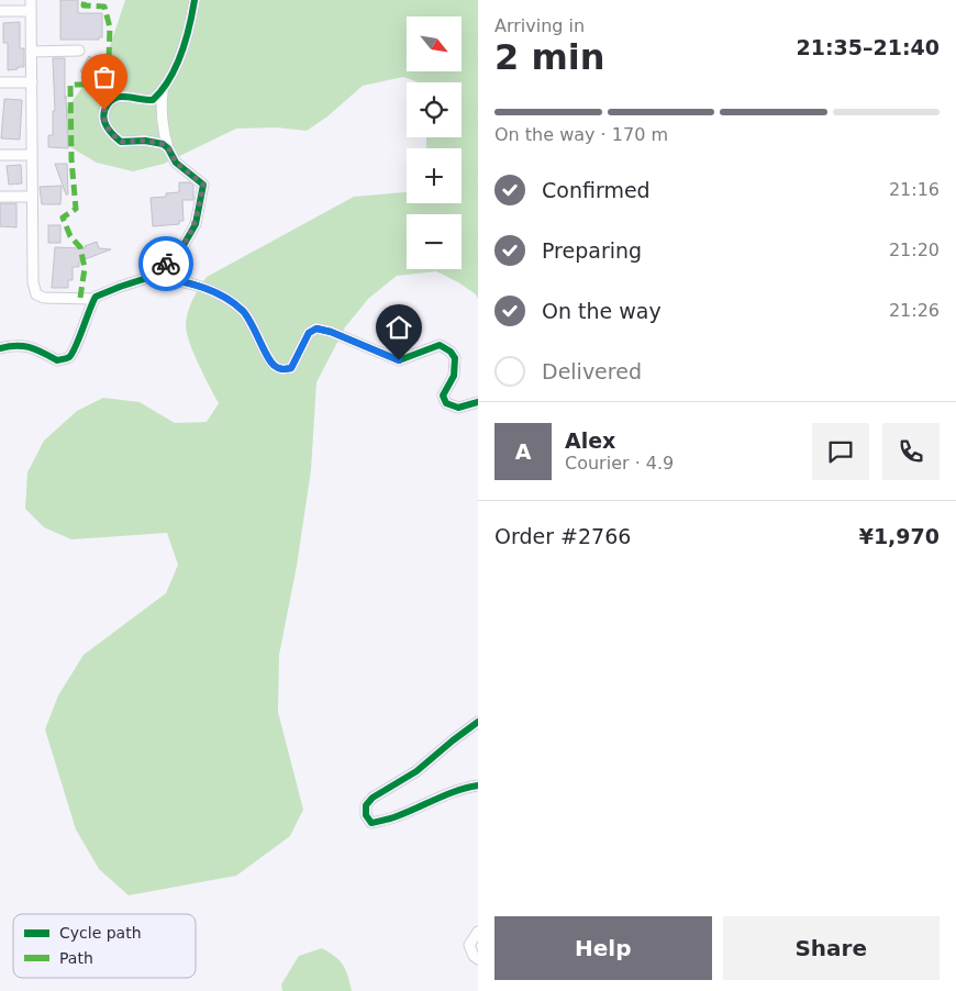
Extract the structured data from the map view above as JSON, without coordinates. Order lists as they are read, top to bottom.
{
  "legend": ["Cycle path", "Path"],
  "north": "bottom right",
  "page": {
    "heading": ["2 min", "Arriving in", "21:35–21:40"],
    "panel": [
      "Alex",
      "Courier · 4.9",
      "Order #2766",
      "¥1,970"
    ],
    "map_buttons": ["+", "−"],
    "bar": "On the way · 170 m",
    "list": [
      ["Confirmed", "21:16"],
      ["Preparing", "21:20"],
      ["On the way", "21:26"],
      "Delivered"
    ],
    "round": "A",
    "buttons": ["Help", "Share"]
  }
}
